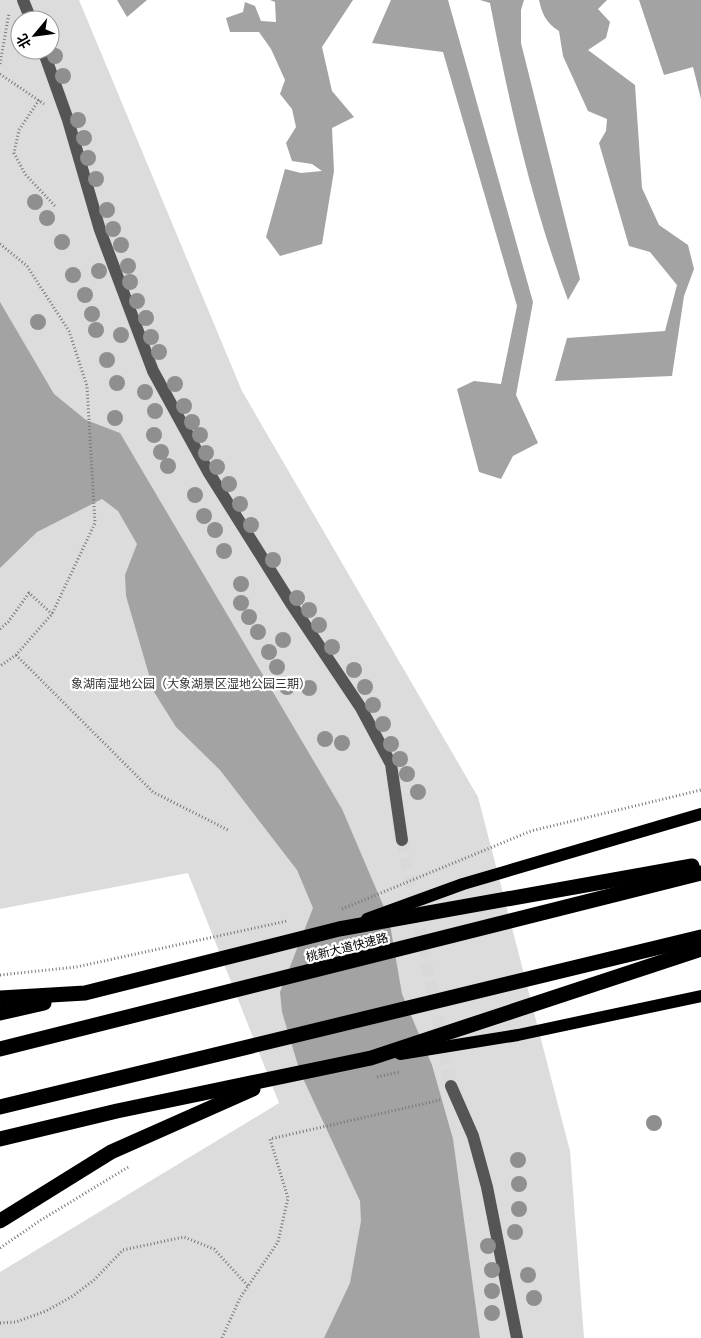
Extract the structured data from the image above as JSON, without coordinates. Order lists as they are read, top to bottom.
{
  "streets": {
    "highway": ["桃新大道快速路"]
  },
  "parks": ["象湖南湿地公园（大象湖景区湿地公园三期）"],
  "north": "bottom left"
}
